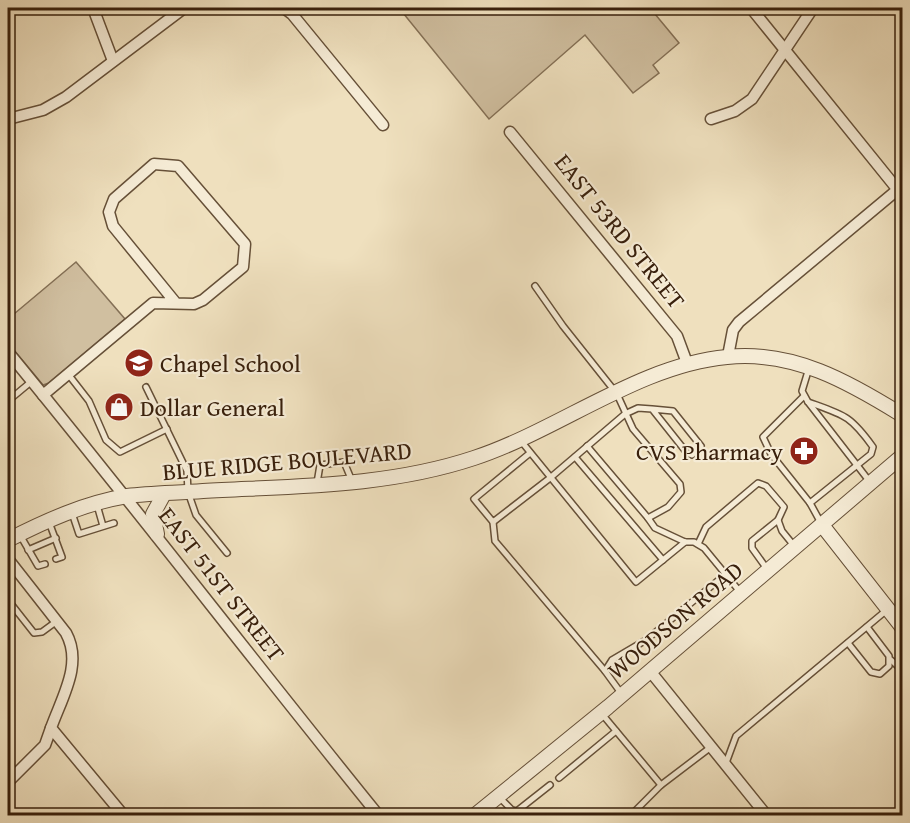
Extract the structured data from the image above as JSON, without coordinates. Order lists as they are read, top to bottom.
{
  "streets": {
    "street": [
      "EAST 53RD STREET",
      "BLUE RIDGE BOULEVARD",
      "EAST 51ST STREET",
      "WOODSON ROAD"
    ]
  },
  "crossings": [
    ["EAST 53RD STREET", "BLUE RIDGE BOULEVARD"],
    ["BLUE RIDGE BOULEVARD", "EAST 51ST STREET"]
  ],
  "places": {
    "school or university": ["Chapel School"],
    "shop": ["Dollar General"],
    "pharmacy": ["CVS Pharmacy"]
  }
}
